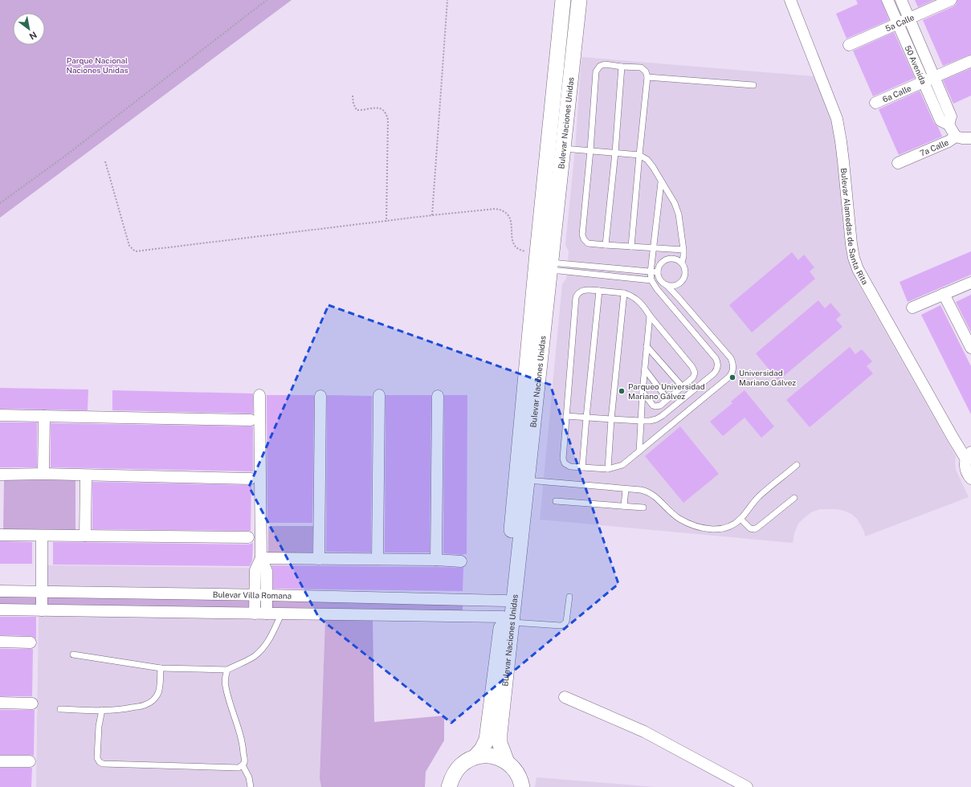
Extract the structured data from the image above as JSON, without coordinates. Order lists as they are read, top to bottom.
{
  "streets": {
    "main road": ["Bulevar Naciones Unidas"],
    "street": [
      "5a Calle",
      "50 Avenida",
      "6a Calle",
      "7a Calle",
      "Bulevar Alamedas de Santa Rita",
      "Bulevar Villa Romana"
    ]
  },
  "crossings": [
    ["5a Calle", "50 Avenida"],
    ["50 Avenida", "6a Calle"],
    ["50 Avenida", "7a Calle"],
    ["Bulevar Naciones Unidas", "Bulevar Villa Romana"]
  ],
  "parks": ["Parque Nacional Naciones Unidas"],
  "places": ["Universidad Mariano Gálvez", "Parqueo Universidad Mariano Gálvez"],
  "north": "bottom right"
}
